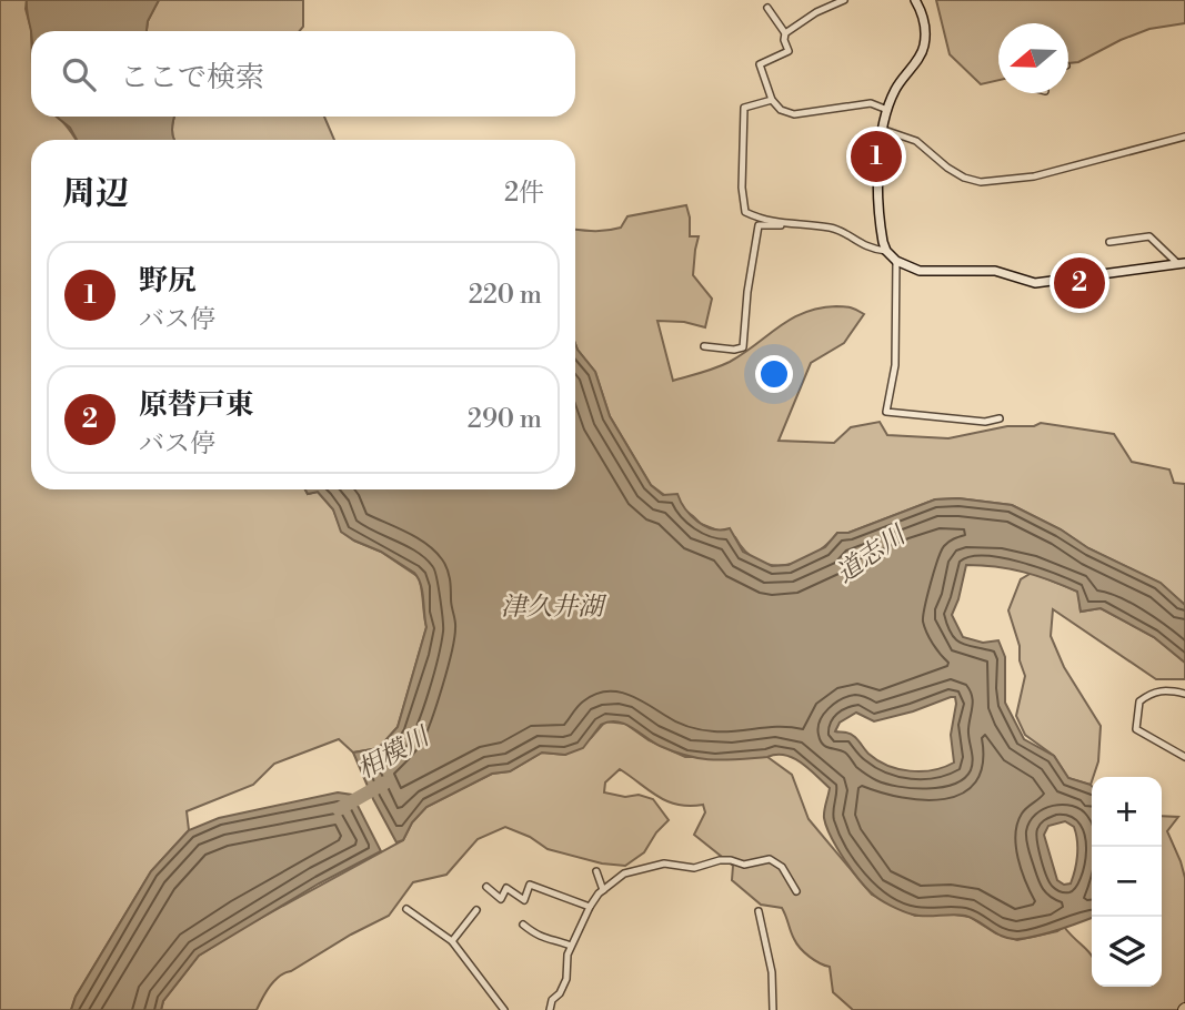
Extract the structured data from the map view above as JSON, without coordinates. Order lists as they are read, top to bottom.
{
  "water": ["道志川", "津久井湖", "相模川"],
  "north": "left",
  "page": {
    "search": "ここで検索",
    "pins": ["1", "2"],
    "heading": ["周辺", "2件"],
    "list": [
      {
        "mark": "1",
        "name": "野尻",
        "note": "バス停",
        "value": "220 m"
      },
      {
        "mark": "2",
        "name": "原替戸東",
        "note": "バス停",
        "value": "290 m"
      }
    ],
    "map_buttons": ["+", "−"]
  }
}
